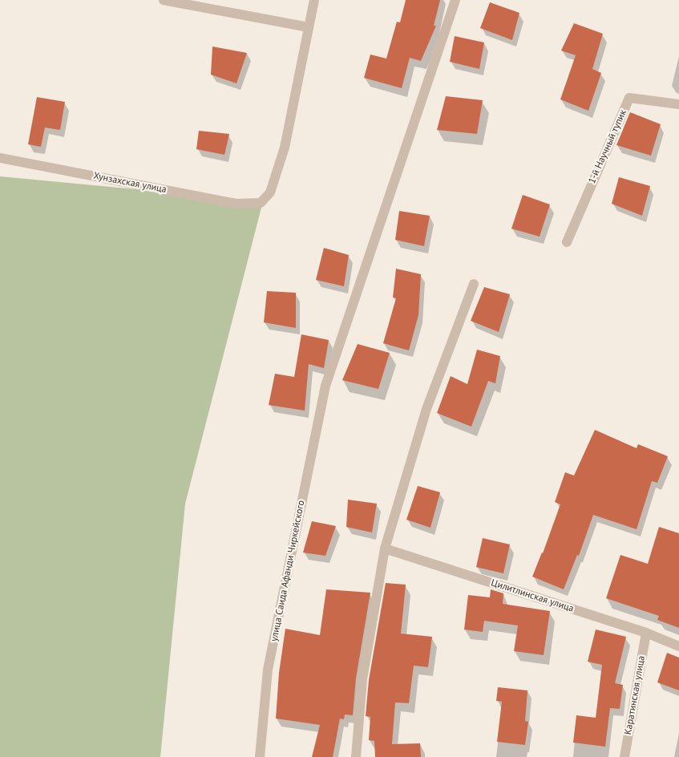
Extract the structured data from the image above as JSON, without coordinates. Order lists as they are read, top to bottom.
{
  "streets": {
    "street": [
      "1-й Научный тупик",
      "Хунзахская улица",
      "улица Саида Афанди Чиркейского",
      "Цилитлинская улица",
      "Каратинская улица"
    ]
  },
  "crossings": [
    ["Цилитлинская улица", "Каратинская улица"]
  ]
}
